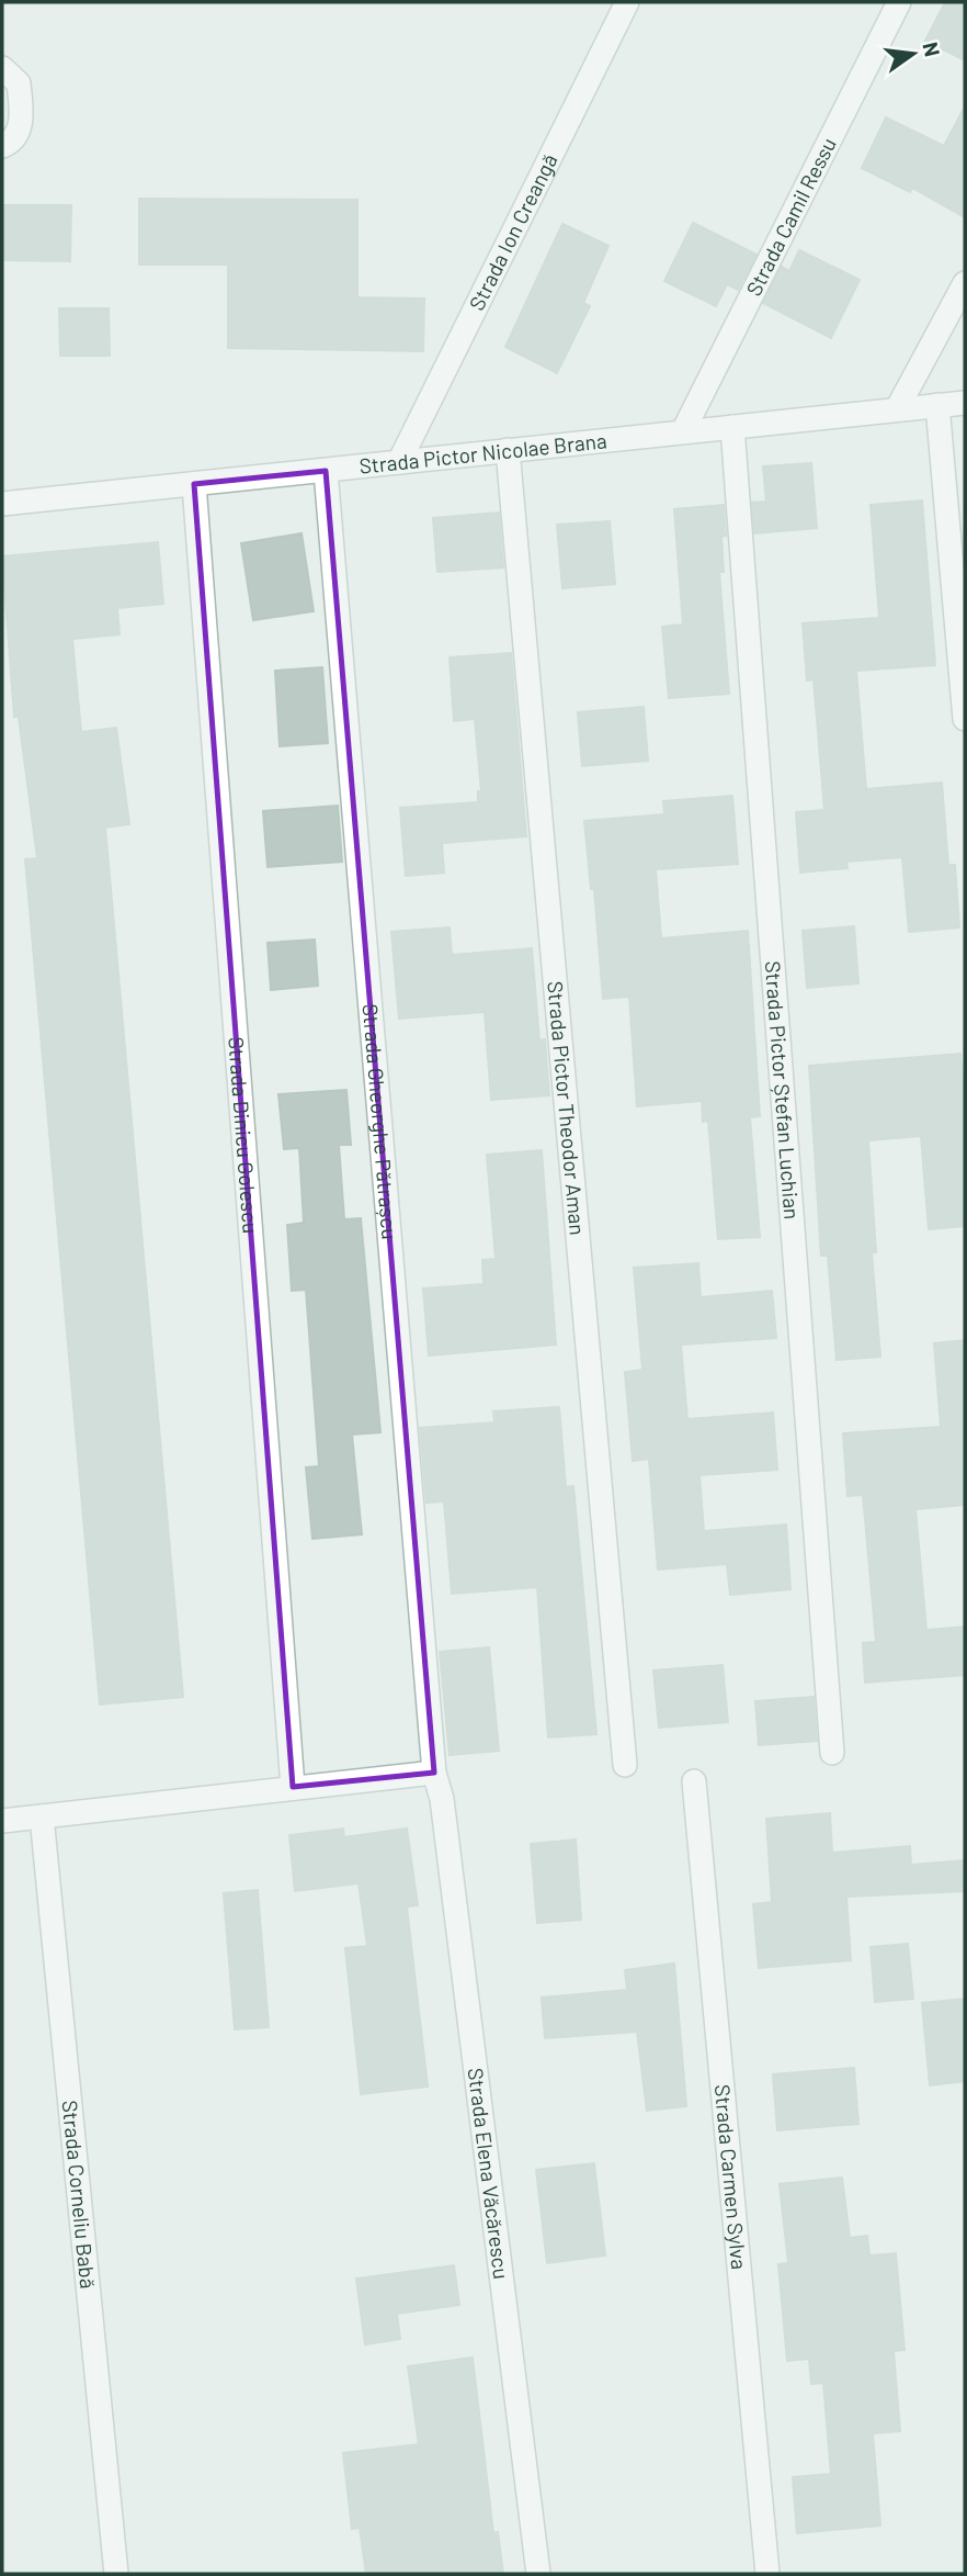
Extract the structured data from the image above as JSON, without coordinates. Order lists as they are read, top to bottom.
{
  "streets": {
    "street": [
      "Strada Camil Ressu",
      "Strada Ion Creangă",
      "Strada Pictor Nicolae Brana",
      "Strada Pictor Ștefan Luchian",
      "Strada Pictor Theodor Aman",
      "Strada Gheorghe Pătrașcu",
      "Strada Dinicu Golescu",
      "Strada Elena Văcărescu",
      "Strada Carmen Sylva",
      "Strada Corneliu Babă"
    ]
  },
  "crossings": [
    ["Strada Camil Ressu", "Strada Pictor Nicolae Brana"],
    ["Strada Ion Creangă", "Strada Pictor Nicolae Brana"],
    ["Strada Pictor Nicolae Brana", "Strada Pictor Ștefan Luchian"],
    ["Strada Pictor Nicolae Brana", "Strada Pictor Theodor Aman"],
    ["Strada Pictor Nicolae Brana", "Strada Gheorghe Pătrașcu"],
    ["Strada Pictor Nicolae Brana", "Strada Dinicu Golescu"],
    ["Strada Gheorghe Pătrașcu", "Strada Elena Văcărescu"]
  ],
  "north": "right"
}
